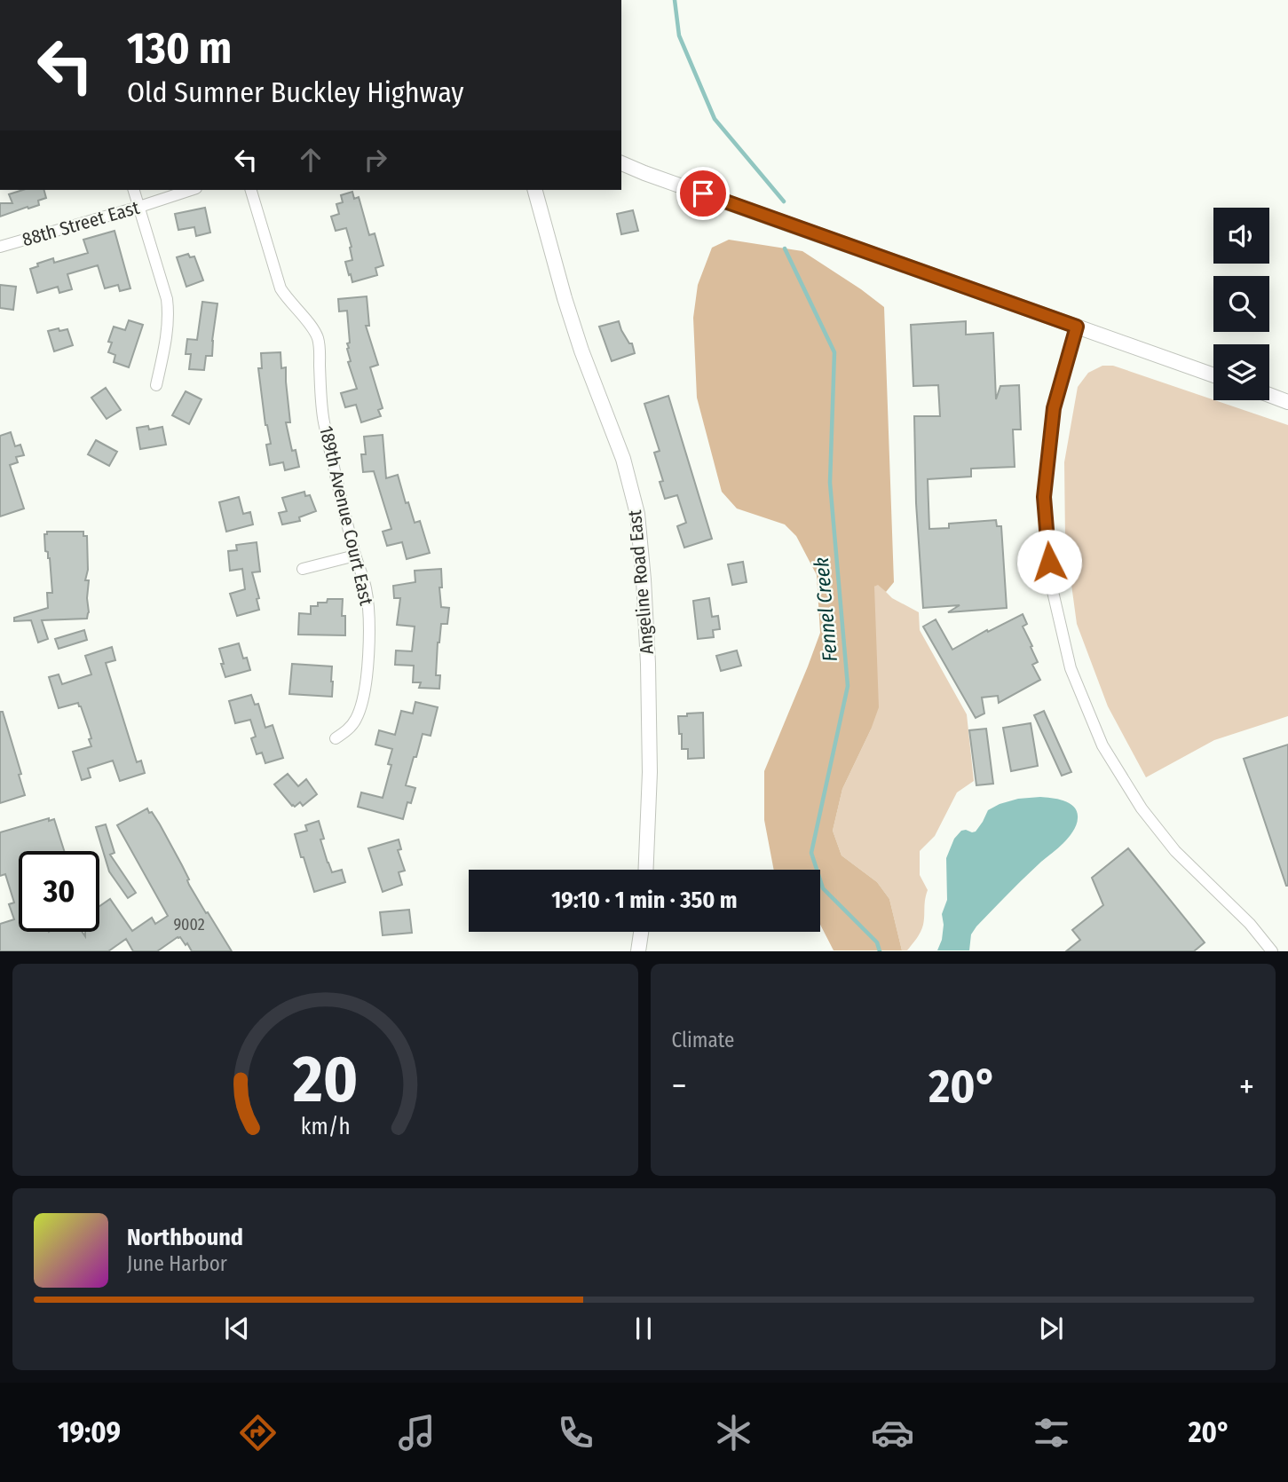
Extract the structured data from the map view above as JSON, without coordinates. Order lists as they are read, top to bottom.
{
  "streets": {
    "street": ["88th Street East", "189th Avenue Court East", "Angeline Road East"]
  },
  "water": ["Fennel Creek"],
  "house_numbers": ["9002"],
  "page": {
    "turn": ["130 m", "Old Sumner Buckley Highway"],
    "limit": "30",
    "trip": "19:10 · 1 min · 350 m",
    "tile": "Climate",
    "heat": ["−", "20°", "+"],
    "song": ["Northbound", "June Harbor"],
    "tabs": ["19:09", "20°"],
    "gauge": ["20", "km/h"]
  }
}
